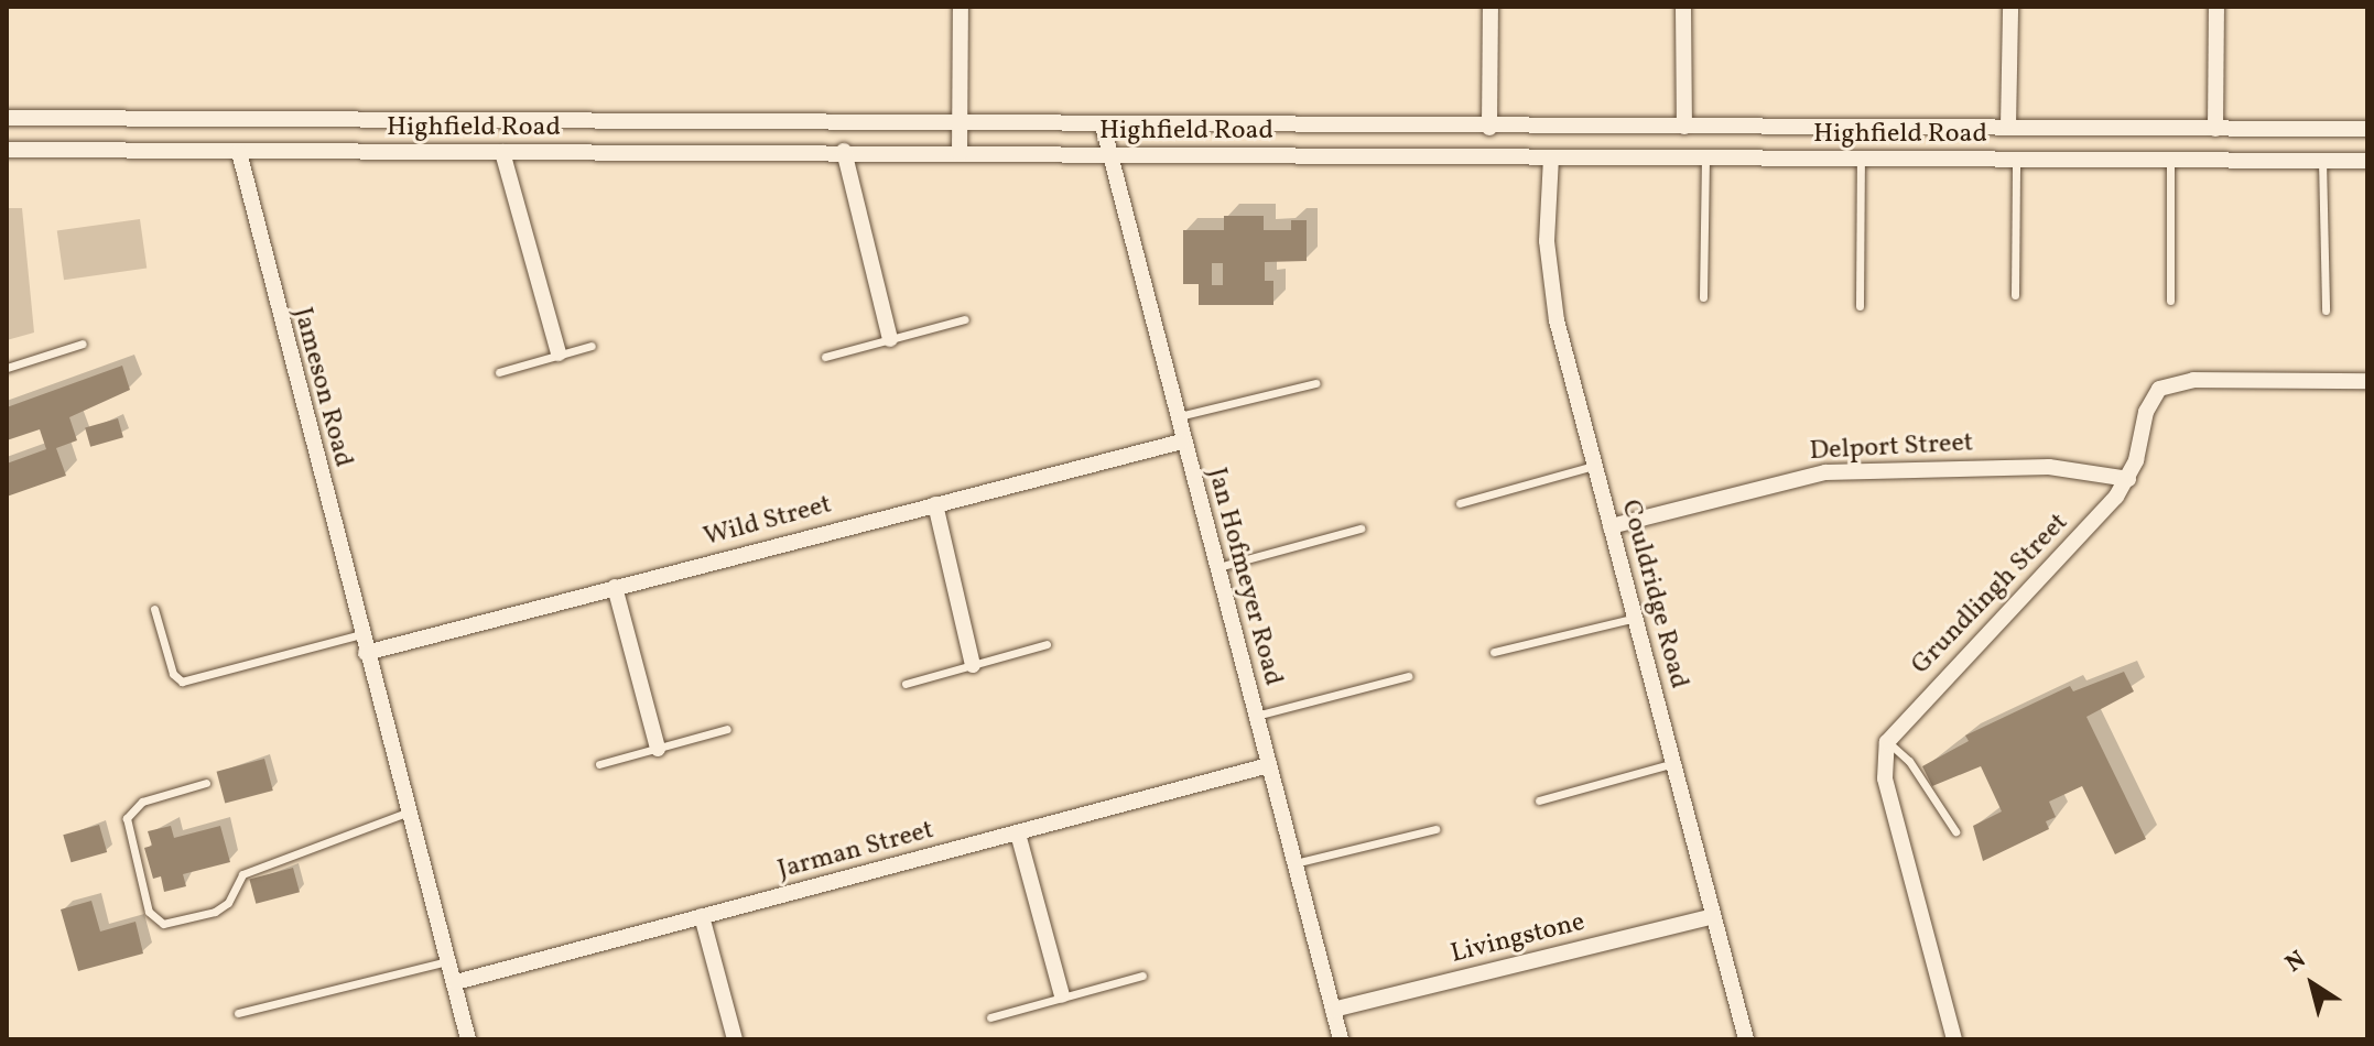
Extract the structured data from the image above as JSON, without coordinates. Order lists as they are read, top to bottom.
{
  "streets": {
    "street": [
      "Highfield Road",
      "Jameson Road",
      "Delport Street",
      "Wild Street",
      "Jan Hofmeyer Road",
      "Couldridge Road",
      "Grundlingh Street",
      "Jarman Street",
      "Livingstone"
    ]
  },
  "crossings": [
    ["Highfield Road", "Jameson Road"],
    ["Highfield Road", "Jan Hofmeyer Road"],
    ["Highfield Road", "Couldridge Road"],
    ["Jameson Road", "Wild Street"],
    ["Jameson Road", "Jarman Street"],
    ["Delport Street", "Couldridge Road"],
    ["Delport Street", "Grundlingh Street"],
    ["Wild Street", "Jan Hofmeyer Road"],
    ["Jan Hofmeyer Road", "Jarman Street"],
    ["Jan Hofmeyer Road", "Livingstone"],
    ["Couldridge Road", "Livingstone"]
  ],
  "north": "top left"
}
